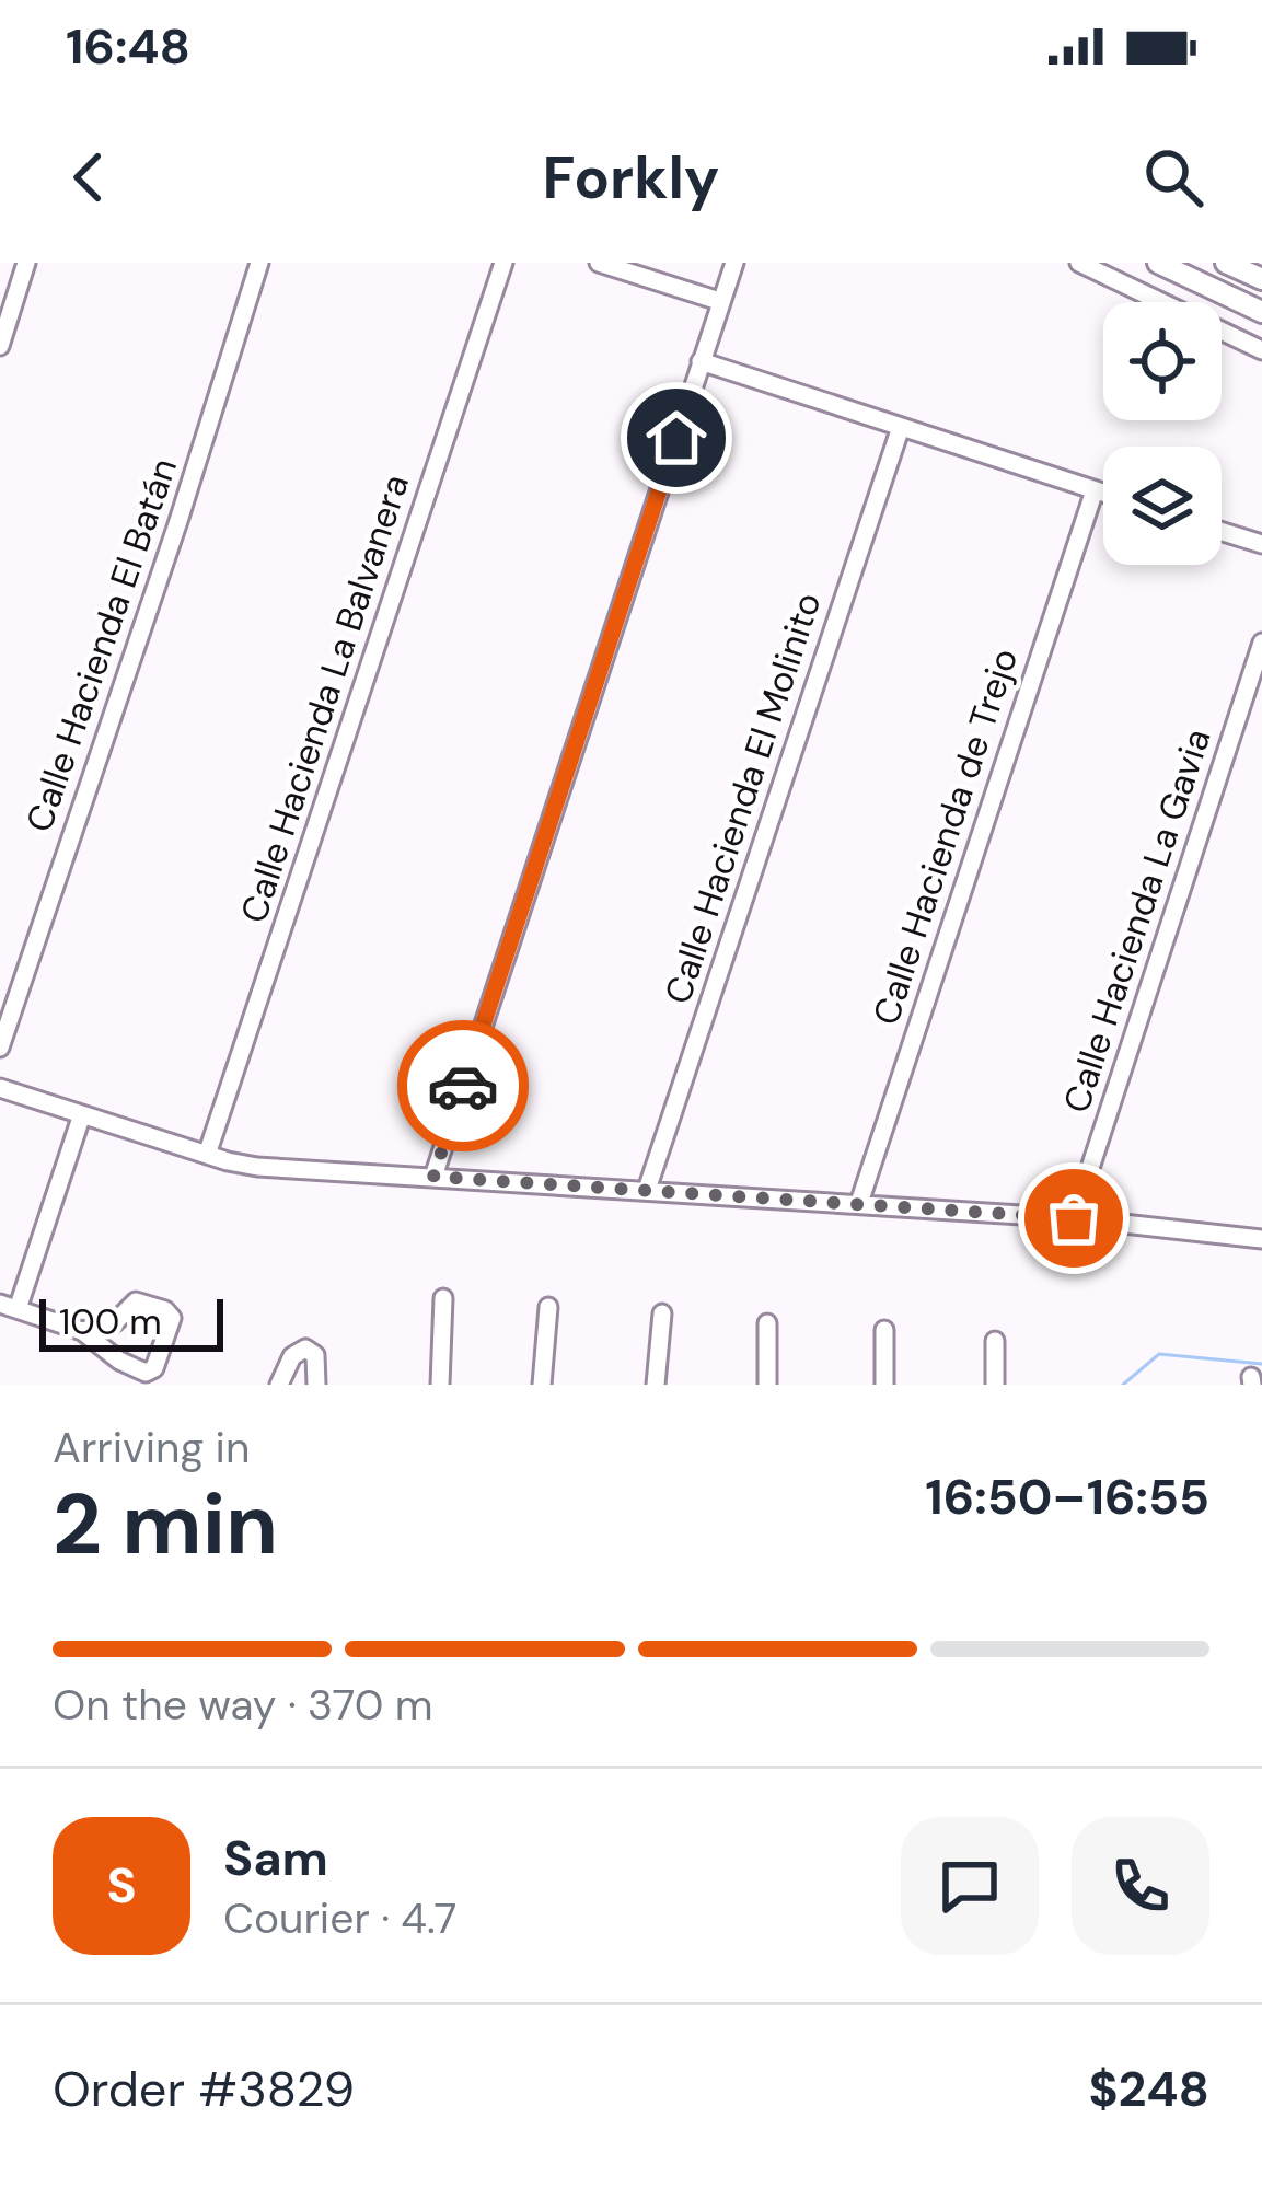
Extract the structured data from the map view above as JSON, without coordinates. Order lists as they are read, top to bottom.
{
  "streets": {
    "street": [
      "Calle Hacienda El Batán",
      "Calle Hacienda La Balvanera",
      "Calle Hacienda El Molinito",
      "Calle Hacienda de Trejo",
      "Calle Hacienda La Gavia"
    ]
  },
  "scale_bar": "100 m",
  "page": {
    "status": "16:48",
    "header": "Forkly",
    "scale": "100 m",
    "heading": ["2 min", "Arriving in", "16:50–16:55"],
    "panel": [
      "Sam",
      "Courier · 4.7",
      "Order #3829",
      "$248"
    ],
    "bar": "On the way · 370 m",
    "round": "S"
  }
}
